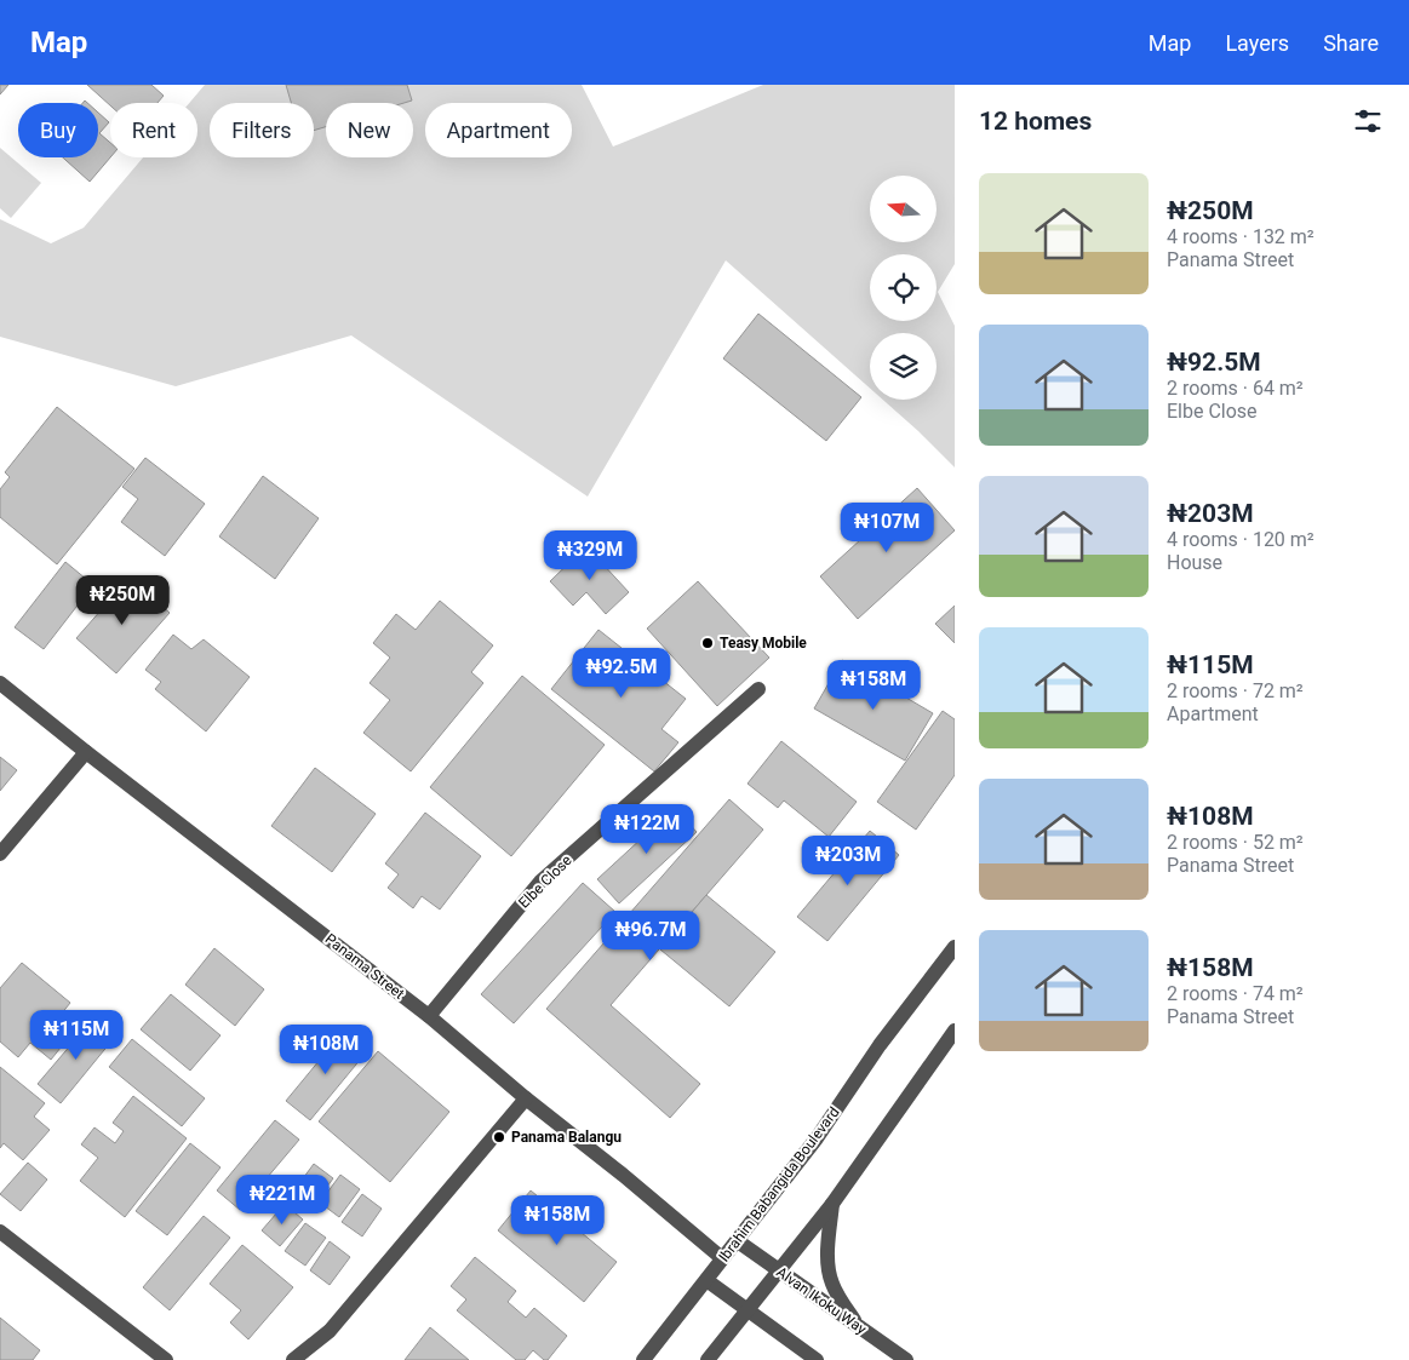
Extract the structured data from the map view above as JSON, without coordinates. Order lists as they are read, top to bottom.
{
  "streets": {
    "street": [
      "Elbe Close",
      "Panama Street",
      "Ibrahim Babangida Boulevard",
      "Alvan Ikoku Way"
    ]
  },
  "crossings": [
    ["Elbe Close", "Panama Street"],
    ["Panama Street", "Ibrahim Babangida Boulevard"],
    ["Ibrahim Babangida Boulevard", "Alvan Ikoku Way"]
  ],
  "places": ["Teasy Mobile", "Panama Balangu"],
  "north": "left",
  "page": {
    "header": "Map",
    "nav": ["Map", "Layers", "Share"],
    "heading": "12 homes",
    "chip": [
      "Buy",
      "Rent",
      "Filters",
      "New",
      "Apartment"
    ],
    "list": [
      {
        "name": "₦250M",
        "note": "4 rooms · 132 m² · Panama Street"
      },
      {
        "name": "₦92.5M",
        "note": "2 rooms · 64 m² · Elbe Close"
      },
      {
        "name": "₦203M",
        "note": "4 rooms · 120 m² · House"
      },
      {
        "name": "₦115M",
        "note": "2 rooms · 72 m² · Apartment"
      },
      {
        "name": "₦108M",
        "note": "2 rooms · 52 m² · Panama Street"
      },
      {
        "name": "₦158M",
        "note": "2 rooms · 74 m² · Panama Street"
      }
    ],
    "price": [
      "₦107M",
      "₦329M",
      "₦250M",
      "₦92.5M",
      "₦158M",
      "₦122M",
      "₦203M",
      "₦96.7M",
      "₦115M",
      "₦108M",
      "₦221M",
      "₦158M"
    ]
  }
}
